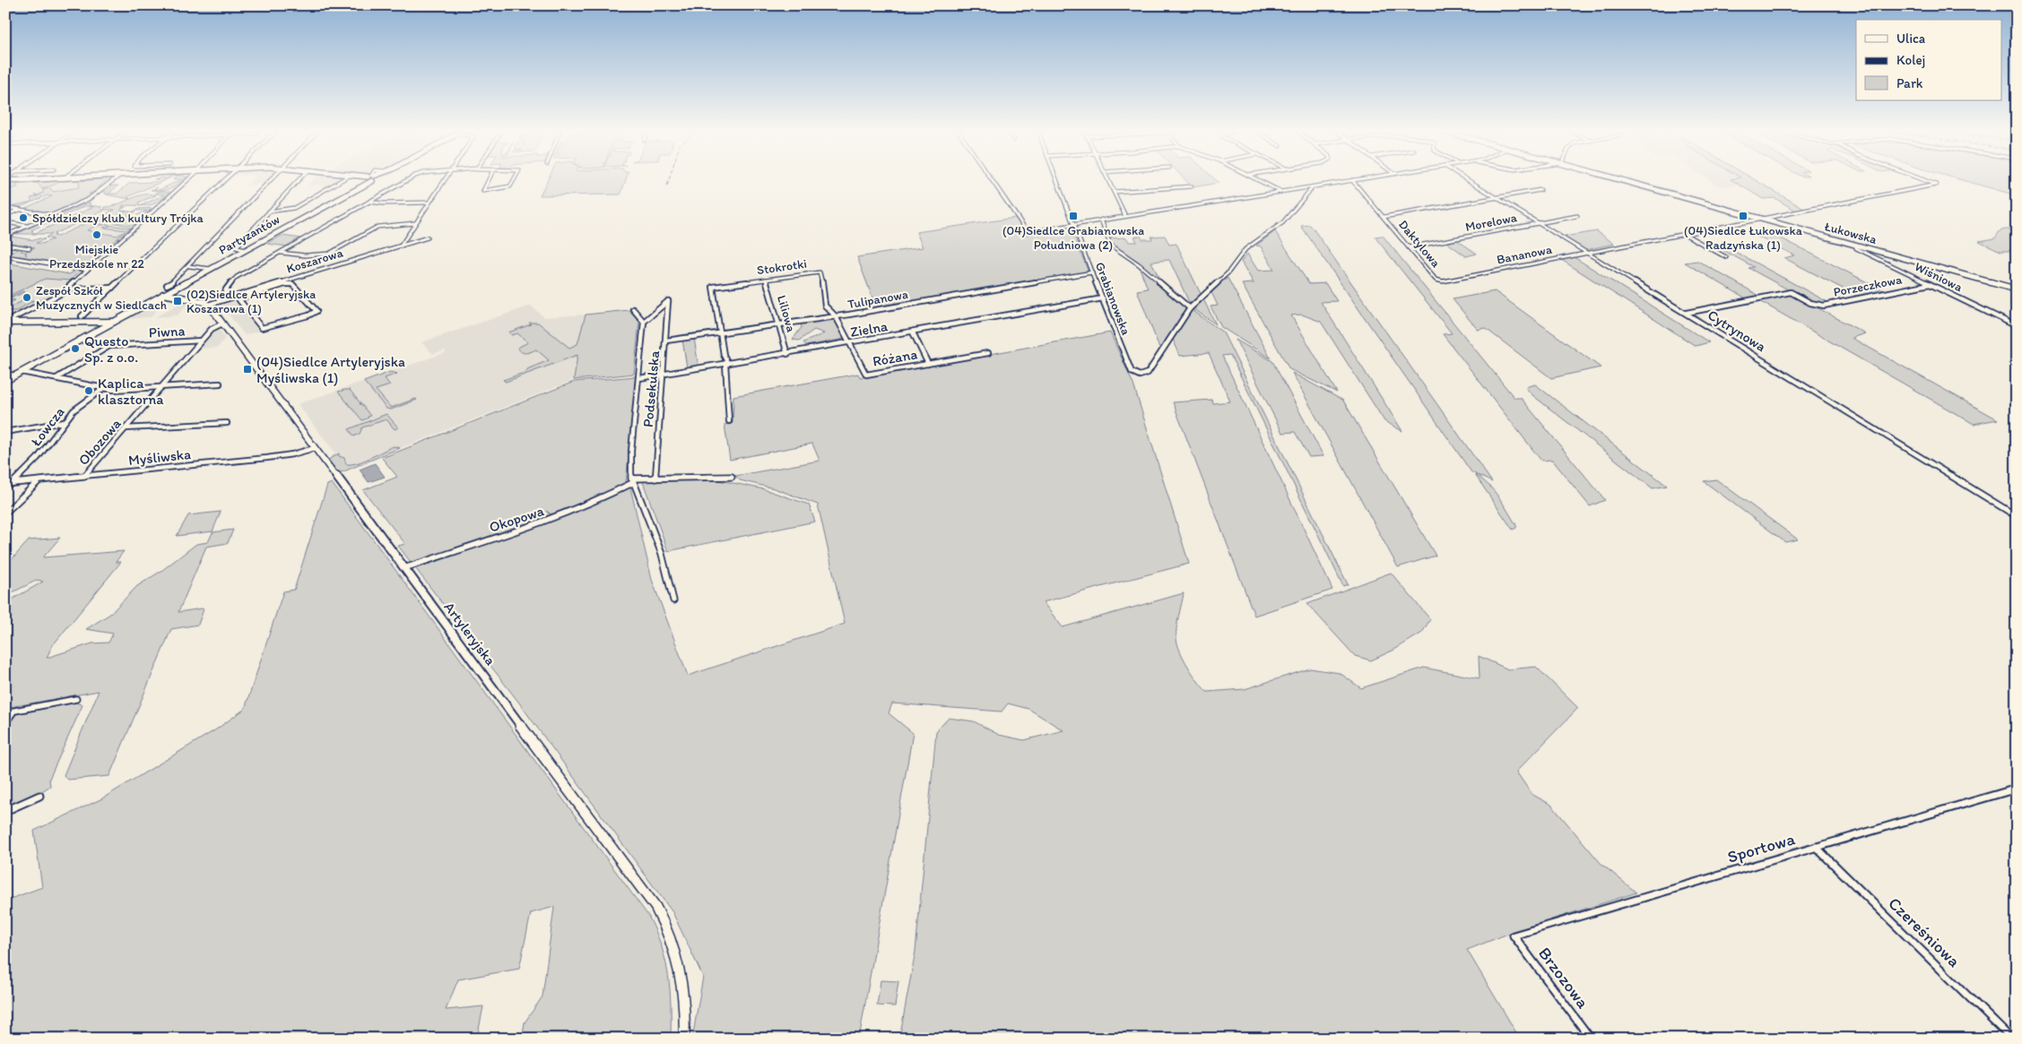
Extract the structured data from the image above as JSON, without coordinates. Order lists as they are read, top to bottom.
{
  "streets": {
    "street": [
      "Morelowa",
      "Łukowska",
      "Partyzantów",
      "Daktylowa",
      "Bananowa",
      "Koszarowa",
      "Stokrotki",
      "Wiśniowa",
      "Porzeczkowa",
      "Grabianowska",
      "Tulipanowa",
      "Liliowa",
      "Zielna",
      "Cytrynowa",
      "Piwna",
      "Różana",
      "Podsekulska",
      "Łowcza",
      "Obozowa",
      "Myśliwska",
      "Okopowa",
      "Artyleryjska",
      "Sportowa",
      "Czereśniowa",
      "Brzozowa"
    ]
  },
  "crossings": [
    ["Morelowa", "Daktylowa"],
    ["Morelowa", "Cytrynowa"],
    ["Łukowska", "Bananowa"],
    ["Łukowska", "Wiśniowa"],
    ["Partyzantów", "Piwna"],
    ["Daktylowa", "Bananowa"],
    ["Bananowa", "Cytrynowa"],
    ["Koszarowa", "Artyleryjska"],
    ["Stokrotki", "Tulipanowa"],
    ["Stokrotki", "Liliowa"],
    ["Stokrotki", "Zielna"],
    ["Stokrotki", "Różana"],
    ["Wiśniowa", "Porzeczkowa"],
    ["Porzeczkowa", "Cytrynowa"],
    ["Grabianowska", "Tulipanowa"],
    ["Grabianowska", "Zielna"],
    ["Tulipanowa", "Liliowa"],
    ["Tulipanowa", "Podsekulska"],
    ["Liliowa", "Zielna"],
    ["Zielna", "Różana"],
    ["Zielna", "Podsekulska"],
    ["Piwna", "Obozowa"],
    ["Łowcza", "Myśliwska"],
    ["Obozowa", "Myśliwska"],
    ["Obozowa", "Artyleryjska"],
    ["Myśliwska", "Artyleryjska"],
    ["Okopowa", "Artyleryjska"],
    ["Sportowa", "Czereśniowa"],
    ["Sportowa", "Brzozowa"]
  ],
  "places": {
    "transit": [
      "(04)Siedlce Grabianowska Południowa (2)",
      "(04)Siedlce Łukowska Radzyńska (1)",
      "(02)Siedlce Artyleryjska Koszarowa (1)",
      "(04)Siedlce Artyleryjska Myśliwska (1)"
    ],
    "other": [
      "Spółdzielczy klub kultury Trójka",
      "Miejskie Przedszkole nr 22",
      "Zespół Szkół Muzycznych w Siedlcach",
      "Questo Sp. z o.o.",
      "Kaplica klasztorna"
    ]
  },
  "legend": ["Ulica", "Kolej", "Park"]
}
